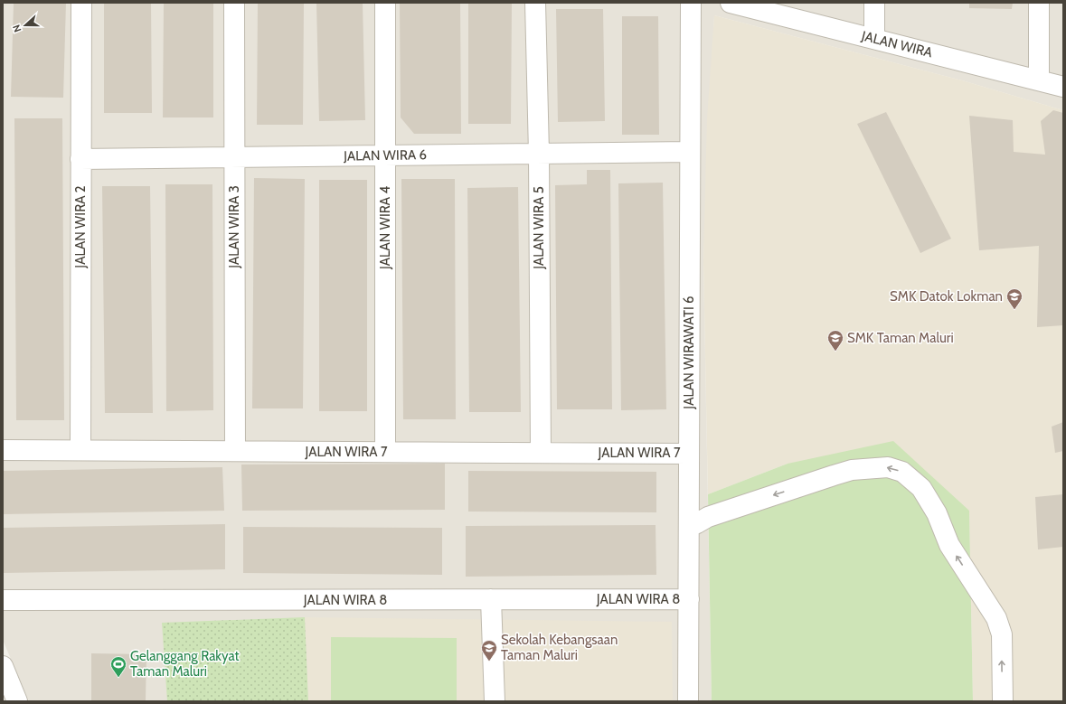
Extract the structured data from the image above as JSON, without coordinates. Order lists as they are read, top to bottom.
{
  "streets": {
    "street": [
      "JALAN WIRA",
      "JALAN WIRA 6",
      "JALAN WIRA 2",
      "JALAN WIRA 3",
      "JALAN WIRA 4",
      "JALAN WIRA 5",
      "JALAN WIRAWATI 6",
      "JALAN WIRA 7",
      "JALAN WIRA 8"
    ]
  },
  "crossings": [
    ["JALAN WIRA 6", "JALAN WIRA 2"],
    ["JALAN WIRA 6", "JALAN WIRA 3"],
    ["JALAN WIRA 6", "JALAN WIRA 4"],
    ["JALAN WIRA 6", "JALAN WIRA 5"],
    ["JALAN WIRA 6", "JALAN WIRAWATI 6"],
    ["JALAN WIRA 2", "JALAN WIRA 7"],
    ["JALAN WIRA 3", "JALAN WIRA 7"],
    ["JALAN WIRA 4", "JALAN WIRA 7"],
    ["JALAN WIRA 5", "JALAN WIRA 7"],
    ["JALAN WIRAWATI 6", "JALAN WIRA 7"],
    ["JALAN WIRAWATI 6", "JALAN WIRA 8"]
  ],
  "places": {
    "school or university": ["SMK Datok Lokman", "SMK Taman Maluri", "Sekolah Kebangsaan Taman Maluri"],
    "sports": ["Gelanggang Rakyat Taman Maluri"]
  },
  "north": "left"
}
